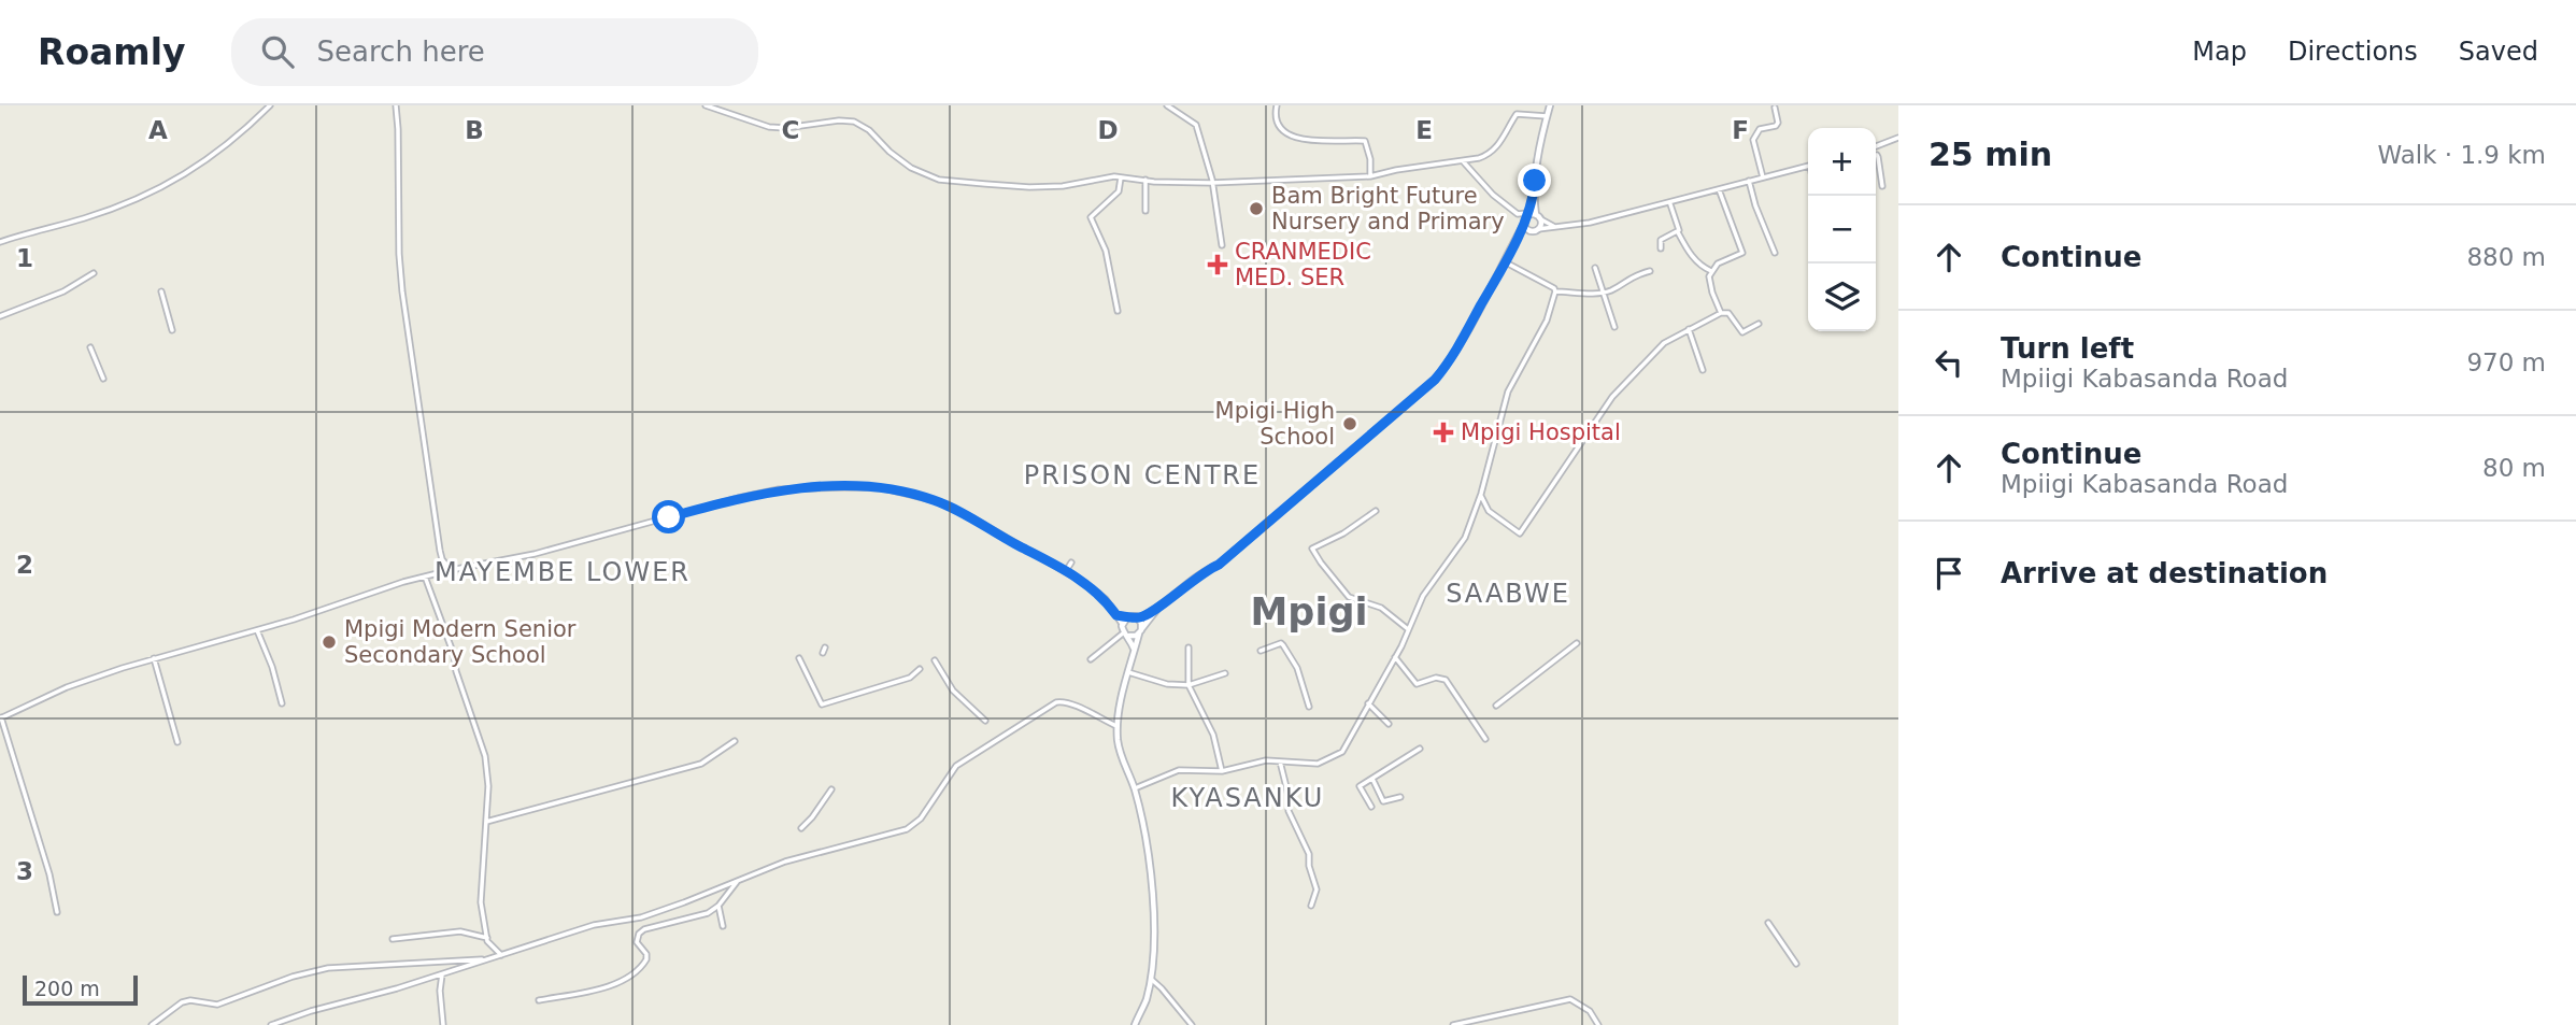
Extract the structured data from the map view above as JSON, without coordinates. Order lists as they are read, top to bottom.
{
  "districts": [
    "PRISON CENTRE",
    "MAYEMBE LOWER",
    "SAABWE",
    "Mpigi",
    "KYASANKU"
  ],
  "places": {
    "other": ["Bam Bright Future Nursery and Primary", "Mpigi High School", "Mpigi Modern Senior Secondary School"],
    "health": ["CRANMEDIC MED. SER", "Mpigi Hospital"]
  },
  "scale_bar": "200 m",
  "page": {
    "header": "Roamly",
    "search": "Search here",
    "nav": ["Map", "Directions", "Saved"],
    "heading": ["25 min", "Walk · 1.9 km"],
    "map_buttons": ["+", "−"],
    "list": [
      ["Continue", "880 m"],
      ["Turn left", "Mpiigi Kabasanda Road", "970 m"],
      ["Continue", "Mpiigi Kabasanda Road", "80 m"],
      "Arrive at destination"
    ],
    "scale": "200 m"
  },
  "grid": {
    "columns": [
      "A",
      "B",
      "C",
      "D",
      "E",
      "F"
    ],
    "rows": ["1", "2", "3"]
  }
}
